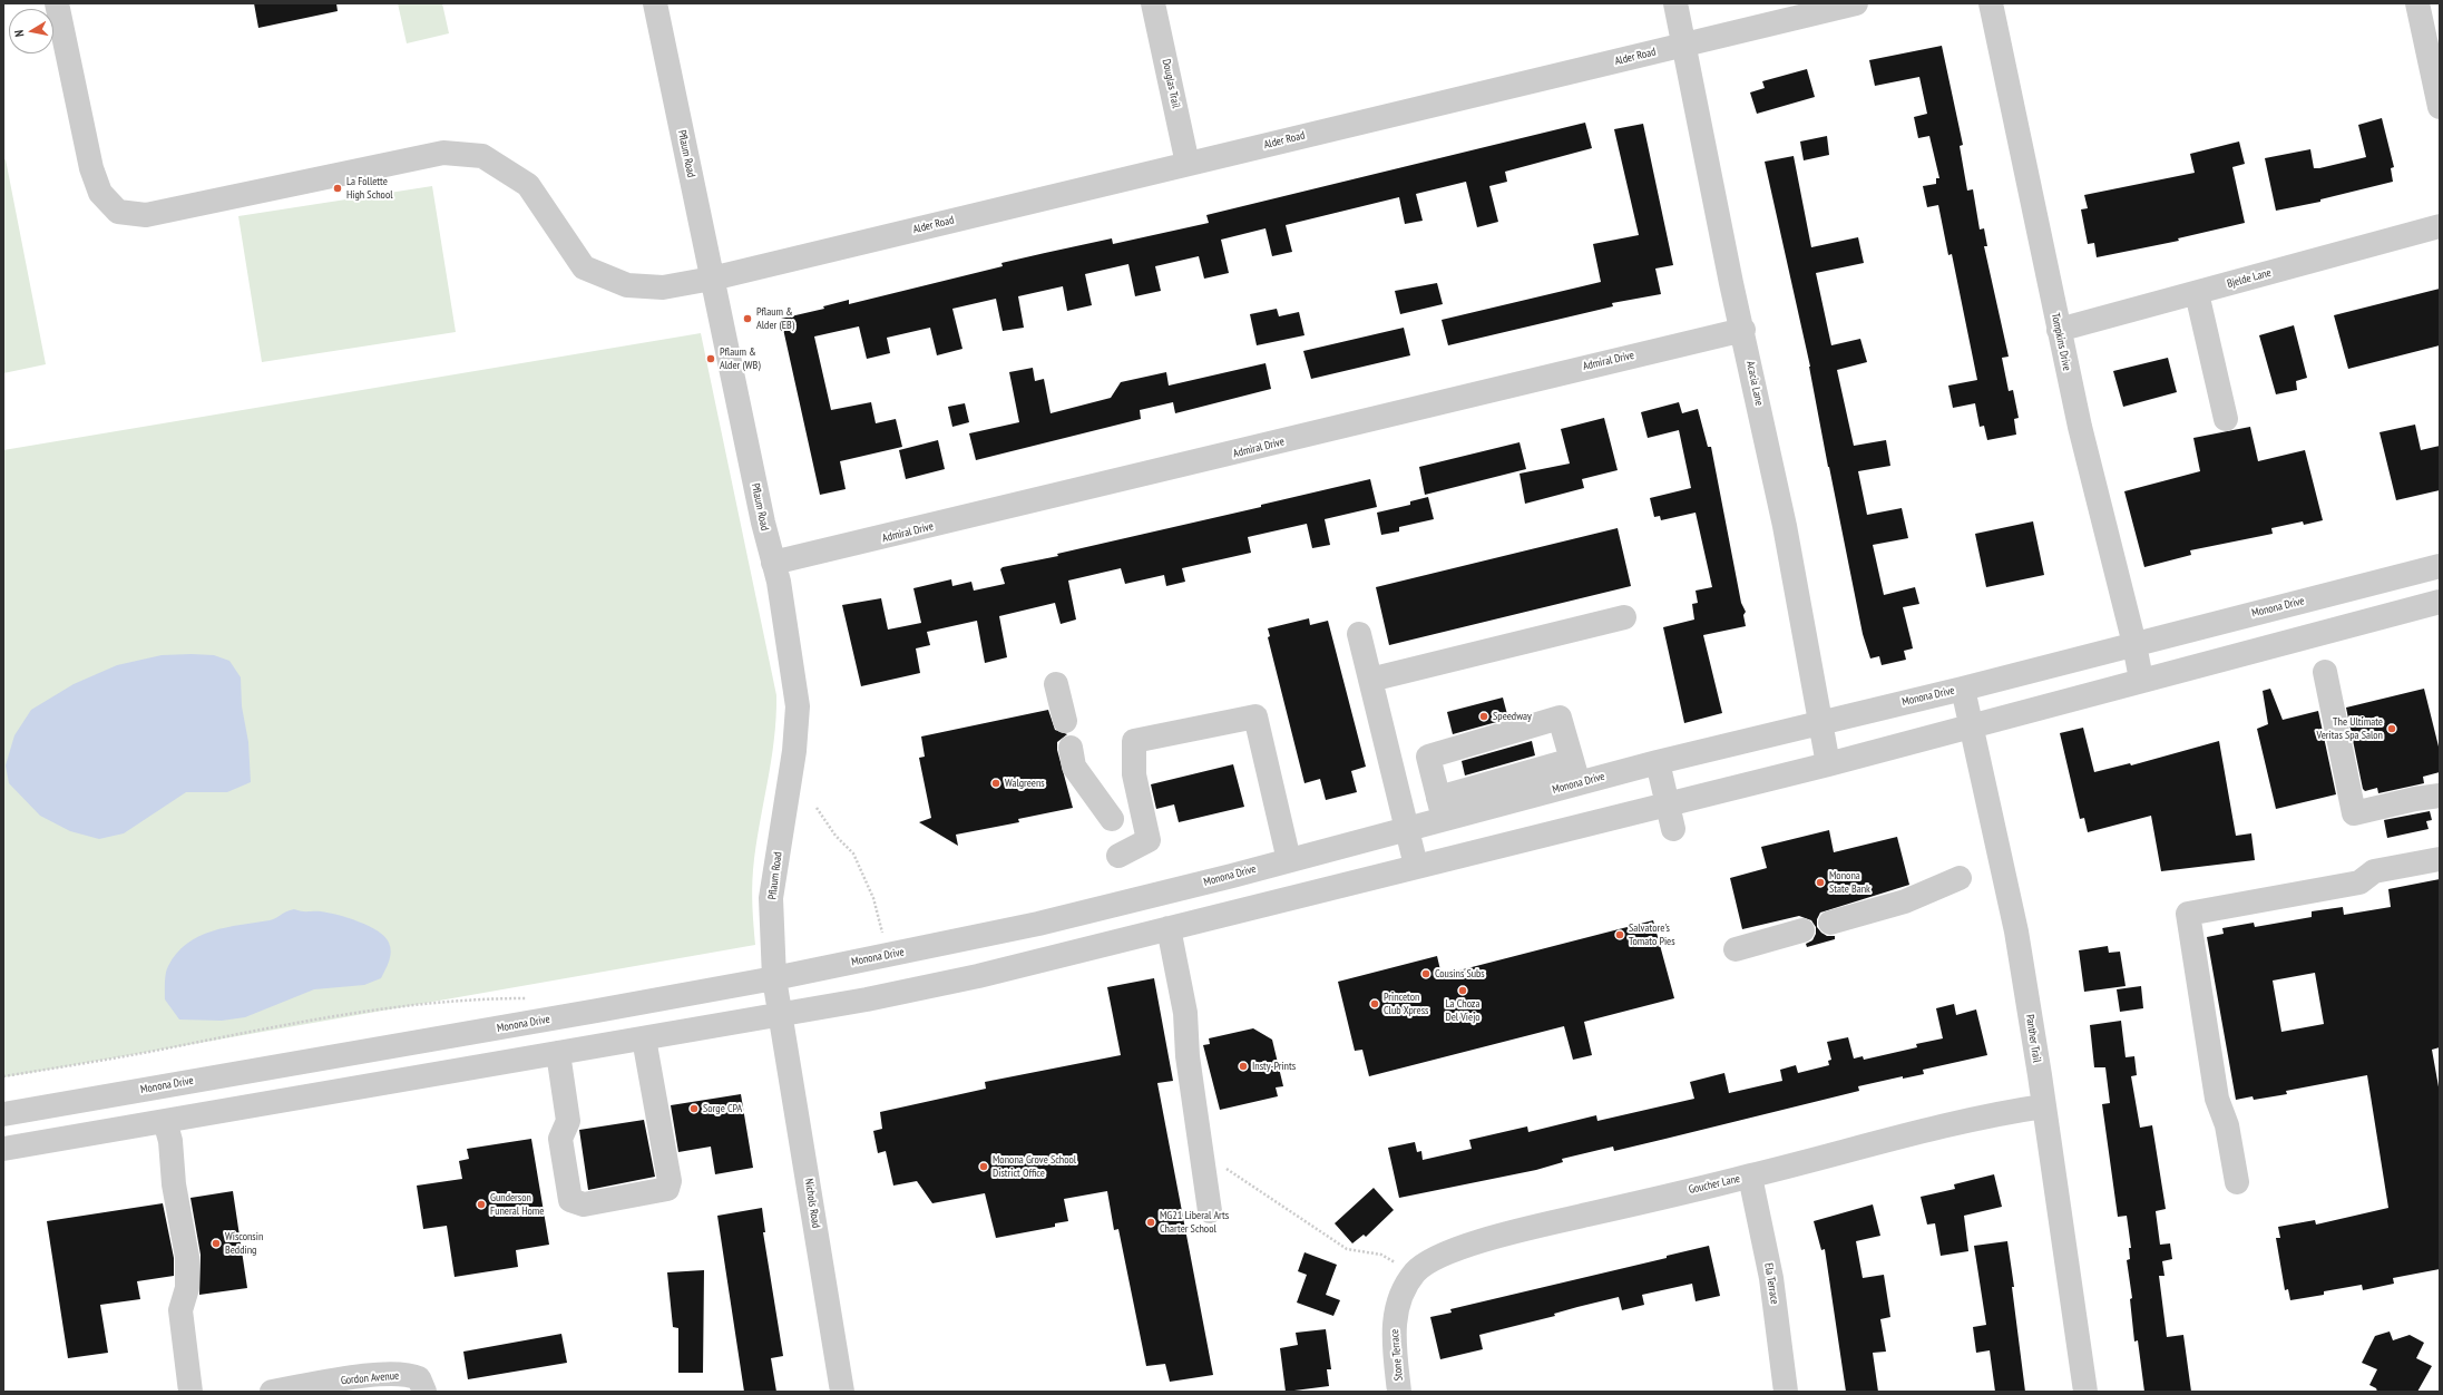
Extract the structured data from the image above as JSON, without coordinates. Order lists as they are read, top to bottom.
{
  "streets": {
    "street": [
      "Alder Road",
      "Douglas Trail",
      "Pflaum Road",
      "Bjelde Lane",
      "Tompkins Drive",
      "Admiral Drive",
      "Acacia Lane",
      "Monona Drive",
      "Panther Trail",
      "Goucher Lane",
      "Nichols Road",
      "Ela Terrace",
      "Stone Terrace",
      "Gordon Avenue"
    ]
  },
  "crossings": [
    ["Alder Road", "Douglas Trail"],
    ["Alder Road", "Pflaum Road"],
    ["Alder Road", "Acacia Lane"],
    ["Pflaum Road", "Admiral Drive"],
    ["Pflaum Road", "Monona Drive"],
    ["Pflaum Road", "Nichols Road"],
    ["Bjelde Lane", "Tompkins Drive"],
    ["Tompkins Drive", "Monona Drive"],
    ["Admiral Drive", "Acacia Lane"],
    ["Acacia Lane", "Monona Drive"],
    ["Monona Drive", "Panther Trail"],
    ["Panther Trail", "Goucher Lane"],
    ["Goucher Lane", "Ela Terrace"],
    ["Goucher Lane", "Stone Terrace"]
  ],
  "places": [
    "La Follette High School",
    "Pflaum & Alder (EB)",
    "Pflaum & Alder (WB)",
    "Speedway",
    "The Ultimate Veritas Spa Salon",
    "Walgreens",
    "Monona State Bank",
    "Salvatore's Tomato Pies",
    "Cousins Subs",
    "La Choza Del Viejo",
    "Princeton Club Xpress",
    "Insty-Prints",
    "Sorge CPA",
    "Monona Grove School District Office",
    "Gunderson Funeral Home",
    "MG21 Liberal Arts Charter School",
    "Wisconsin Bedding"
  ],
  "north": "left"
}
